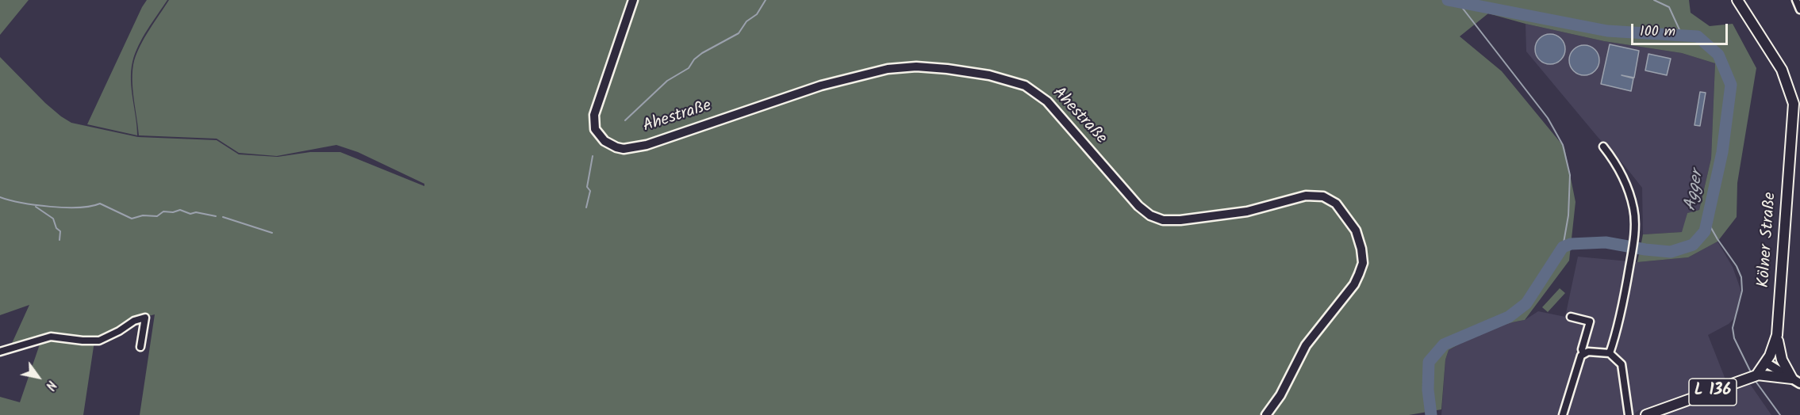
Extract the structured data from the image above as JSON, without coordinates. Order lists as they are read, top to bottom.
{
  "streets": {
    "main road": ["Ahestraße", "Kölner Straße", "L 136"]
  },
  "crossings": [
    ["Kölner Straße", "L 136"]
  ],
  "water": ["Agger"],
  "scale_bar": "100 m",
  "north": "bottom right"
}
